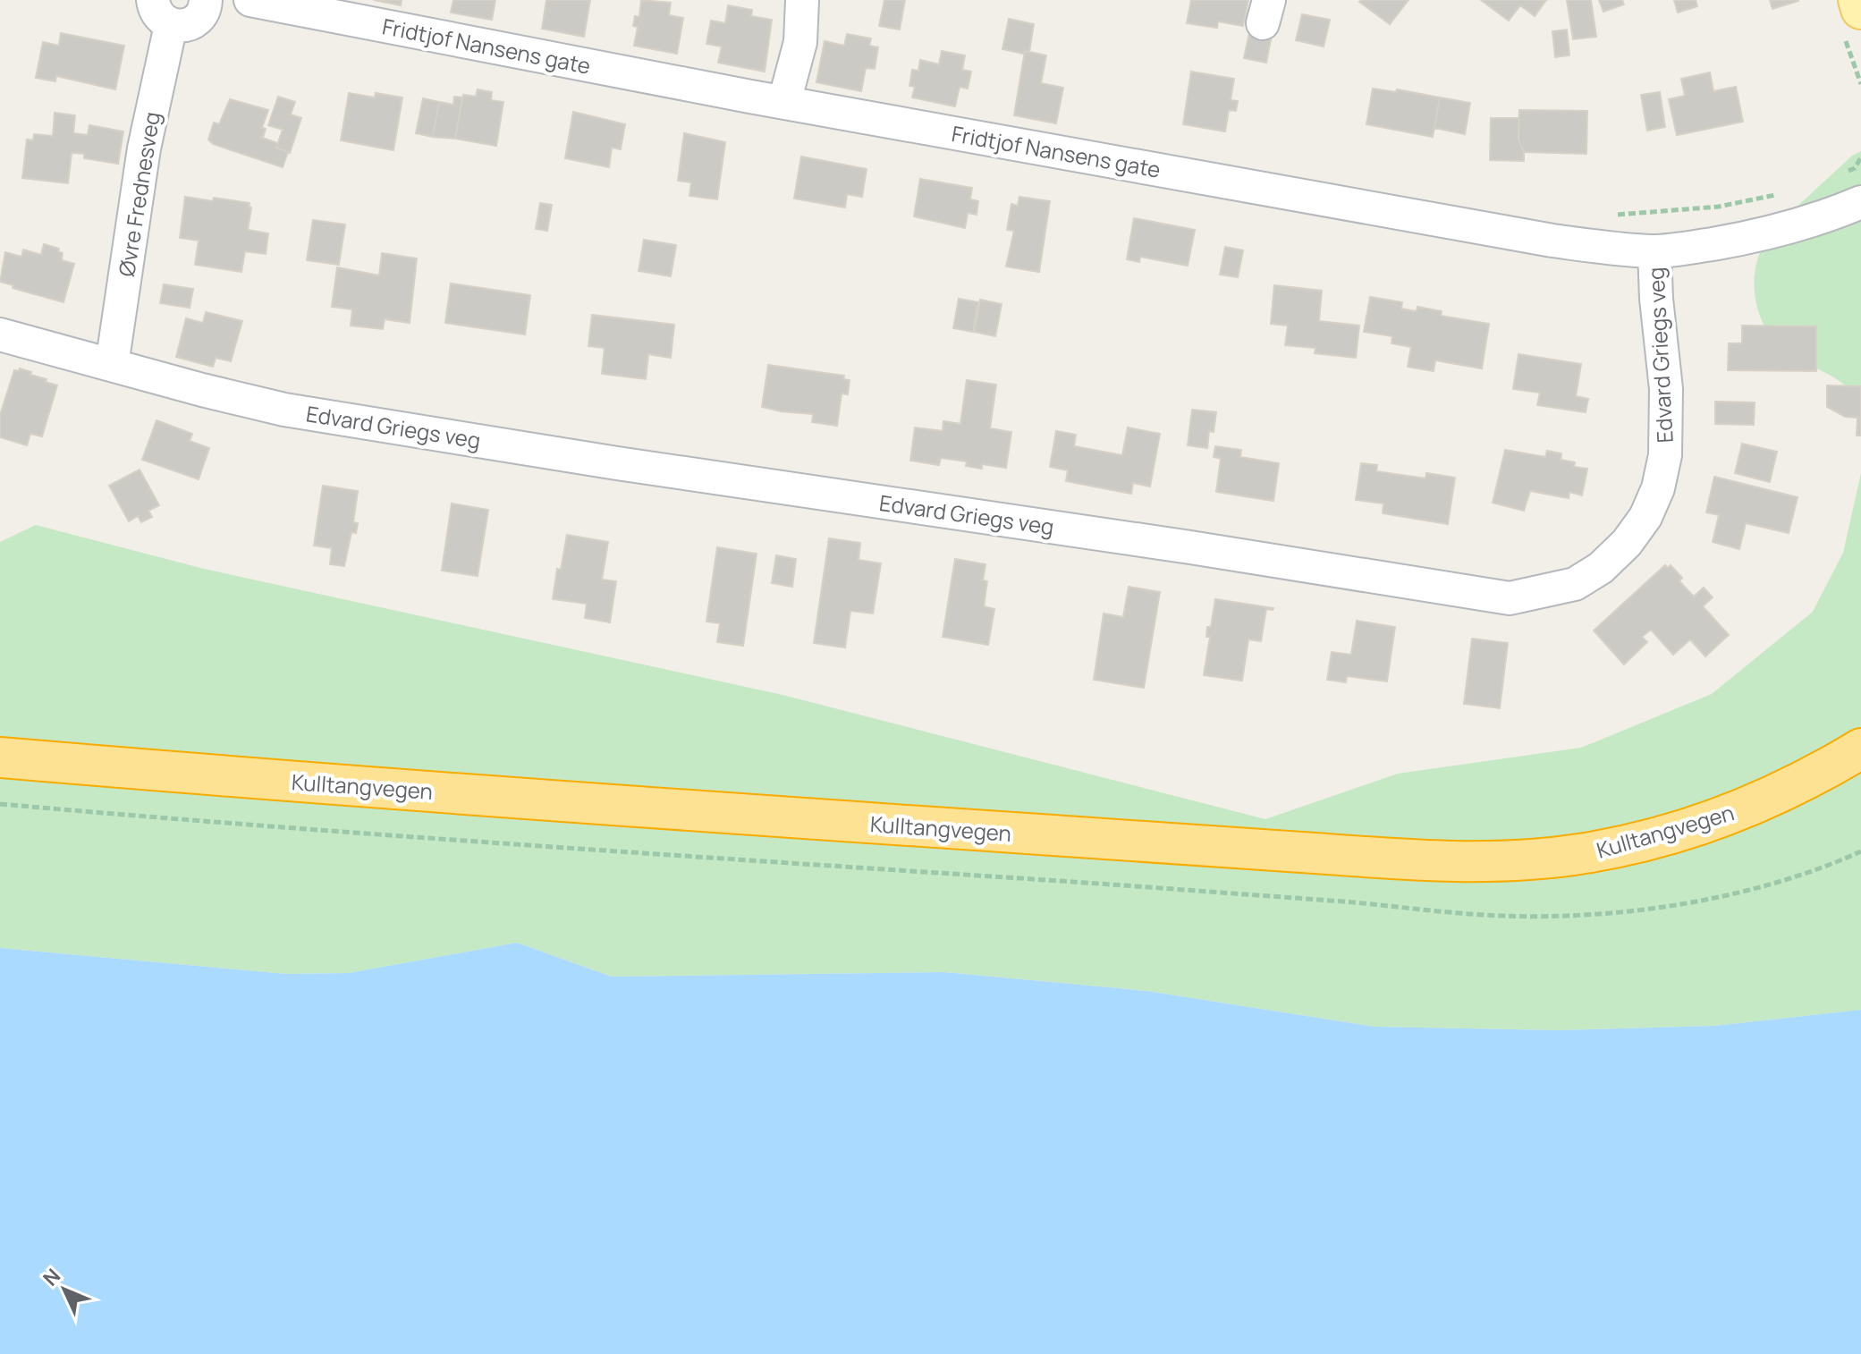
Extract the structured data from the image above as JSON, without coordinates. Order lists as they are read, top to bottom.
{
  "streets": {
    "highway": ["Kulltangvegen"],
    "street": ["Fridtjof Nansens gate", "Øvre Frednesveg", "Edvard Griegs veg"]
  },
  "crossings": [
    ["Fridtjof Nansens gate", "Edvard Griegs veg"],
    ["Øvre Frednesveg", "Edvard Griegs veg"]
  ],
  "north": "top left"
}
